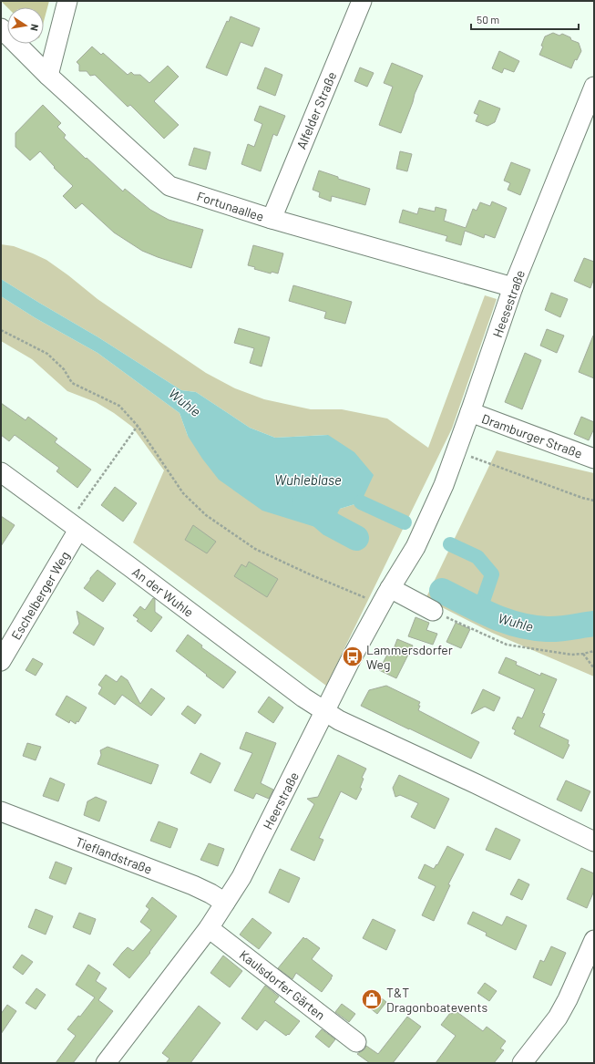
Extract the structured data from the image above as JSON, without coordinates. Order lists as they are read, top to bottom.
{
  "streets": {
    "street": [
      "Alfelder Straße",
      "Fortunaallee",
      "Heesestraße",
      "Dramburger Straße",
      "An der Wuhle",
      "Eschelberger Weg",
      "Heerstraße",
      "Tieflandstraße",
      "Kaulsdorfer Gärten"
    ]
  },
  "crossings": [
    ["Alfelder Straße", "Fortunaallee"],
    ["Fortunaallee", "Heesestraße"],
    ["Heesestraße", "Dramburger Straße"],
    ["Heesestraße", "Heerstraße"],
    ["An der Wuhle", "Eschelberger Weg"],
    ["An der Wuhle", "Heerstraße"],
    ["Heerstraße", "Tieflandstraße"],
    ["Heerstraße", "Kaulsdorfer Gärten"]
  ],
  "water": ["Wuhle", "Wuhleblase"],
  "places": {
    "bus stop": ["Lammersdorfer Weg"],
    "shop": ["T&T Dragonboatevents"]
  },
  "scale_bar": "50 m",
  "north": "right"
}
